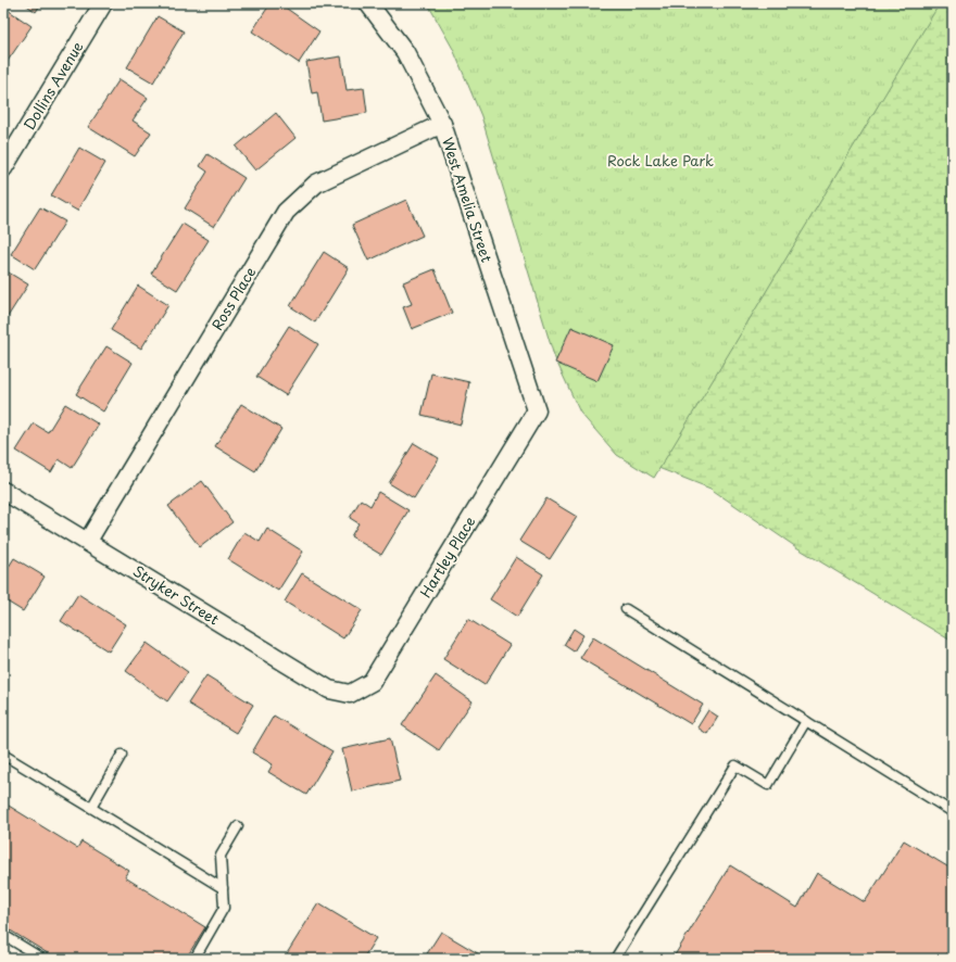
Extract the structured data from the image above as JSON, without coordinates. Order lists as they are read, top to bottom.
{
  "streets": {
    "street": [
      "Dollins Avenue",
      "West Amelia Street",
      "Ross Place",
      "Hartley Place",
      "Stryker Street"
    ]
  },
  "crossings": [
    ["West Amelia Street", "Ross Place"],
    ["West Amelia Street", "Hartley Place"],
    ["Ross Place", "Stryker Street"],
    ["Hartley Place", "Stryker Street"]
  ],
  "parks": ["Rock Lake Park"]
}
